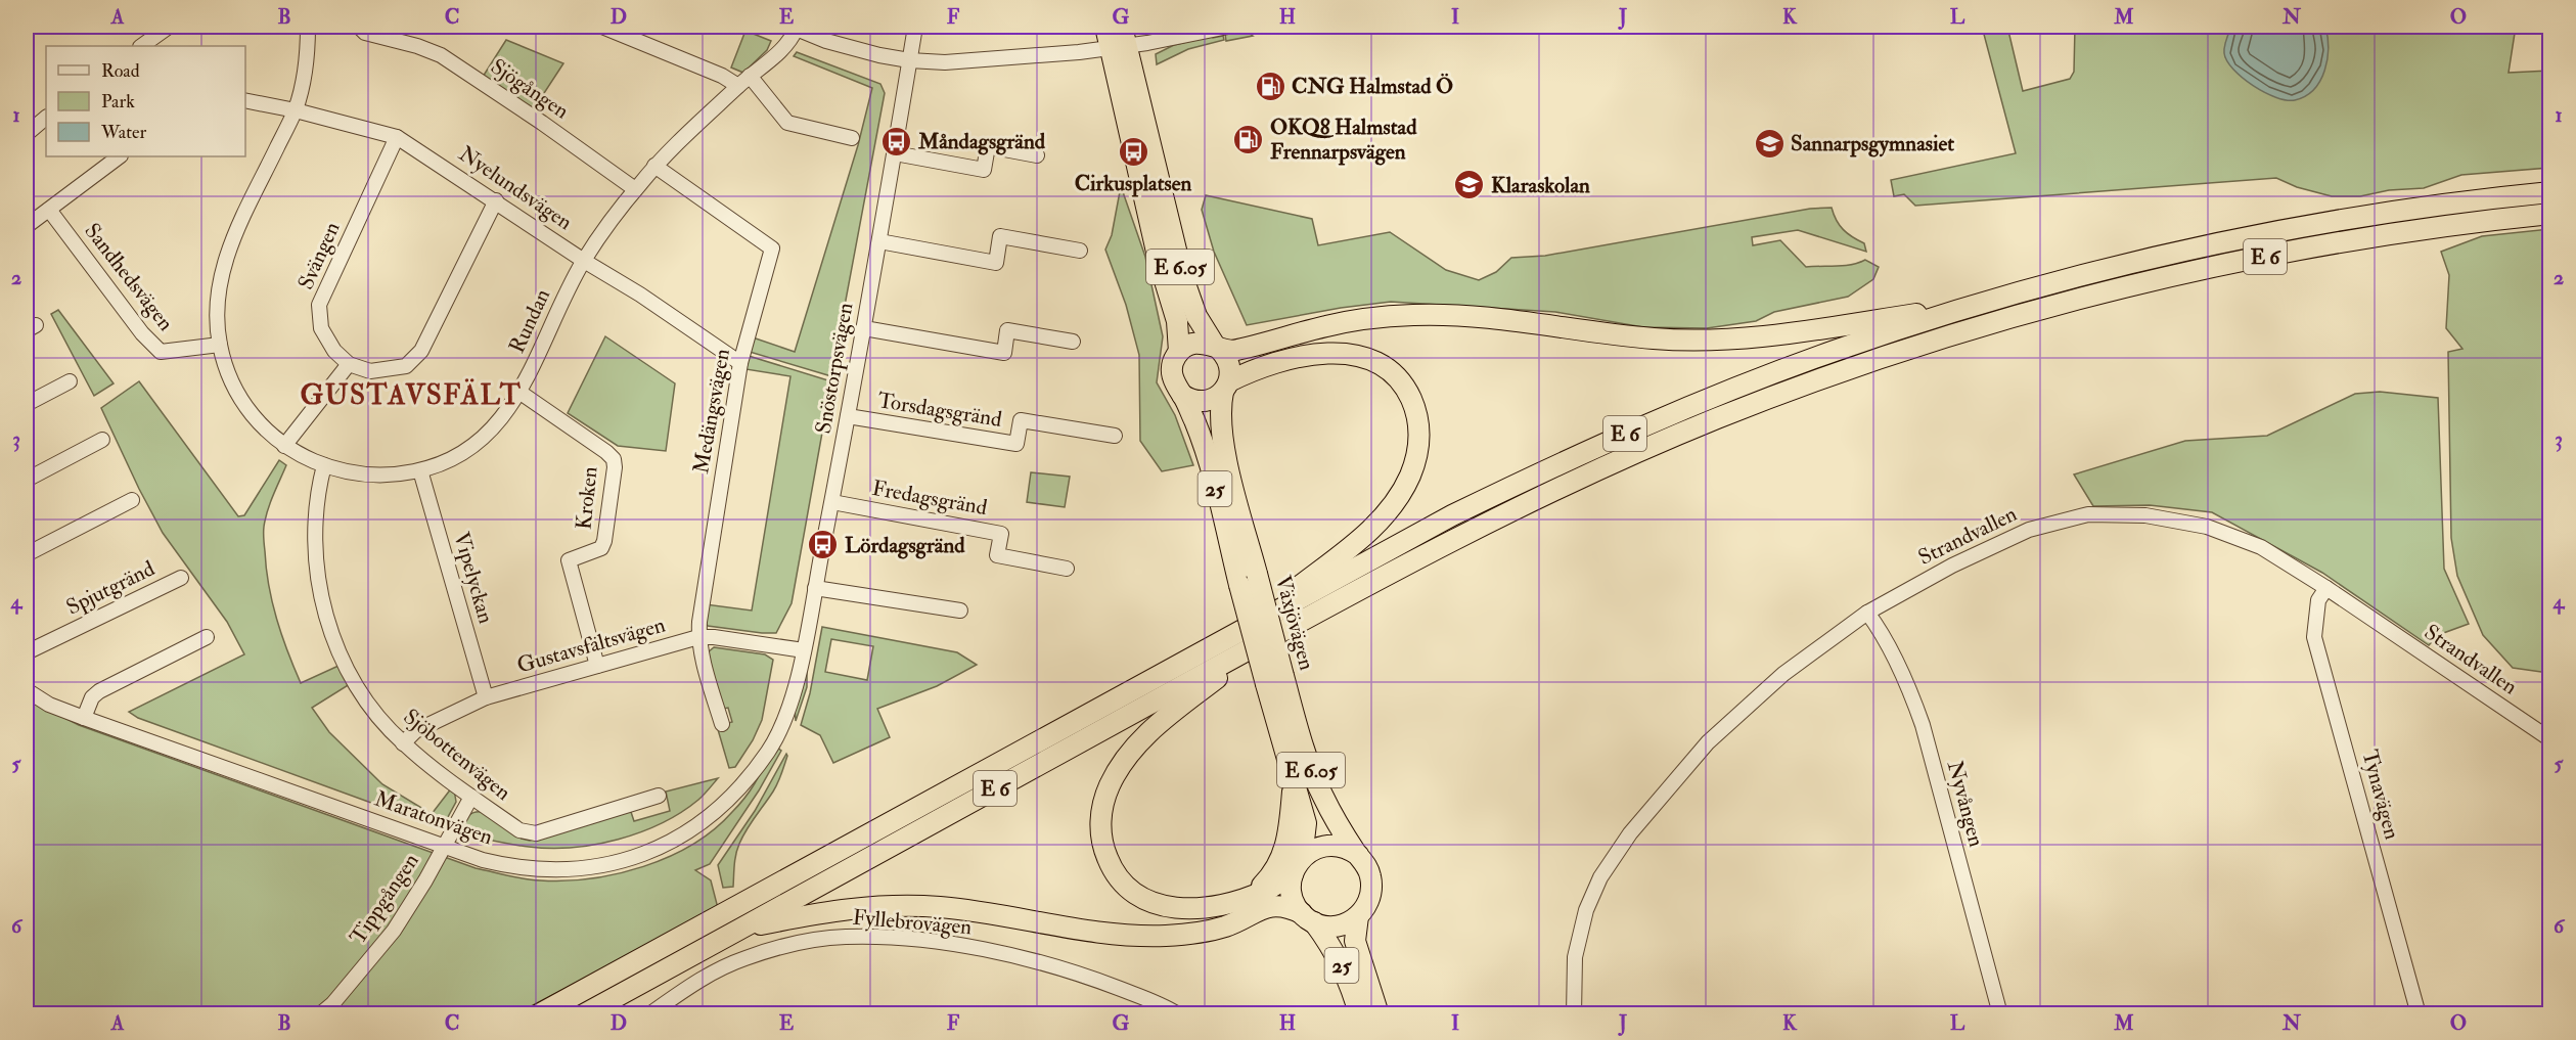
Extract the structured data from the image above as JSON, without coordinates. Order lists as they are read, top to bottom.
{
  "streets": {
    "highway": [
      "E 6",
      "E 6.05",
      "25",
      "Växjövägen"
    ],
    "street": [
      "Sjögången",
      "Nyelundsvägen",
      "Svängen",
      "Sandhedsvägen",
      "Rundan",
      "Snöstorpsvägen",
      "Torsdagsgränd",
      "Medängsvägen",
      "Kroken",
      "Fredagsgränd",
      "Strandvallen",
      "Vipelyckan",
      "Spjutgränd",
      "Gustavsfältsvägen",
      "Sjöbottenvägen",
      "Tynavägen",
      "Nyvången",
      "Maratonvägen",
      "Tippgången",
      "Fyllebrovägen"
    ]
  },
  "crossings": [
    ["Sjögången", "Rundan"],
    ["Nyelundsvägen", "Svängen"],
    ["Nyelundsvägen", "Rundan"],
    ["Nyelundsvägen", "Medängsvägen"],
    ["Sandhedsvägen", "Rundan"],
    ["Rundan", "Medängsvägen"],
    ["Rundan", "Kroken"],
    ["Rundan", "Vipelyckan"],
    ["Rundan", "Sjöbottenvägen"],
    ["Snöstorpsvägen", "Torsdagsgränd"],
    ["Snöstorpsvägen", "Fredagsgränd"],
    ["Snöstorpsvägen", "Gustavsfältsvägen"],
    ["Snöstorpsvägen", "Maratonvägen"],
    ["Medängsvägen", "Gustavsfältsvägen"],
    ["Kroken", "Gustavsfältsvägen"],
    ["Strandvallen", "Tynavägen"],
    ["Strandvallen", "Nyvången"],
    ["Vipelyckan", "Gustavsfältsvägen"],
    ["Gustavsfältsvägen", "Sjöbottenvägen"],
    ["Sjöbottenvägen", "Tippgången"],
    ["Maratonvägen", "Tippgången"]
  ],
  "districts": ["GUSTAVSFÄLT"],
  "places": {
    "fuel station": ["CNG Halmstad Ö", "OKQ8 Halmstad Frennarpsvägen"],
    "bus stop": ["Måndagsgränd", "Cirkusplatsen", "Lördagsgränd"],
    "school or university": ["Sannarpsgymnasiet", "Klaraskolan"]
  },
  "legend": ["Road", "Park", "Water"],
  "grid": {
    "columns": [
      "A",
      "B",
      "C",
      "D",
      "E",
      "F",
      "G",
      "H",
      "I",
      "J",
      "K",
      "L",
      "M",
      "N",
      "O"
    ],
    "rows": [
      "1",
      "2",
      "3",
      "4",
      "5",
      "6"
    ]
  }
}
